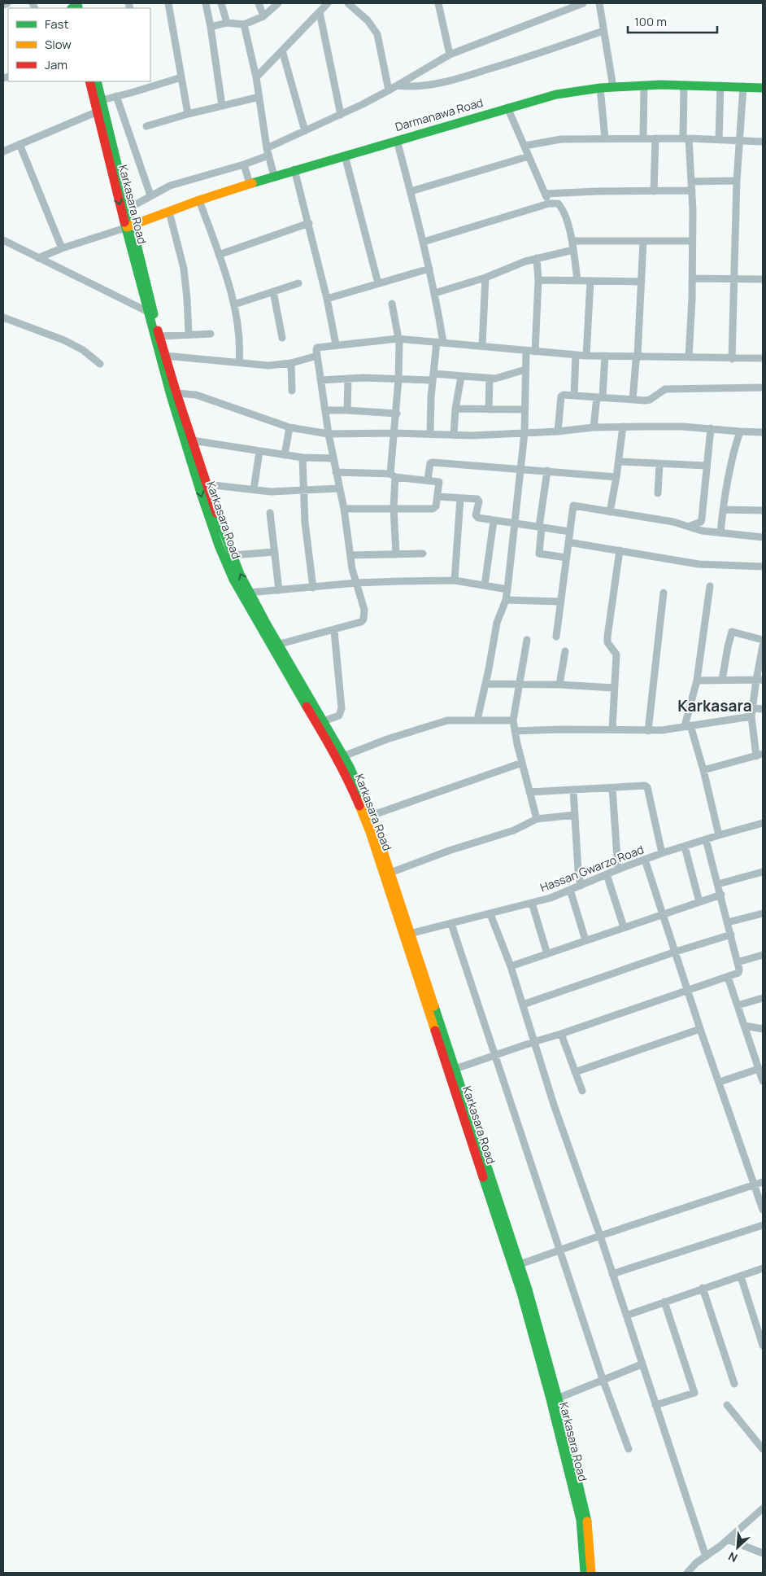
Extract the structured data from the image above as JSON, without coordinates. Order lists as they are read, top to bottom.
{
  "streets": {
    "main road": ["Darmanawa Road", "Karkasara Road"],
    "street": ["Hassan Gwarzo Road"]
  },
  "crossings": [
    ["Darmanawa Road", "Karkasara Road"],
    ["Karkasara Road", "Hassan Gwarzo Road"]
  ],
  "districts": ["Karkasara"],
  "legend": ["Fast", "Slow", "Jam"],
  "scale_bar": "100 m",
  "north": "bottom left"
}
